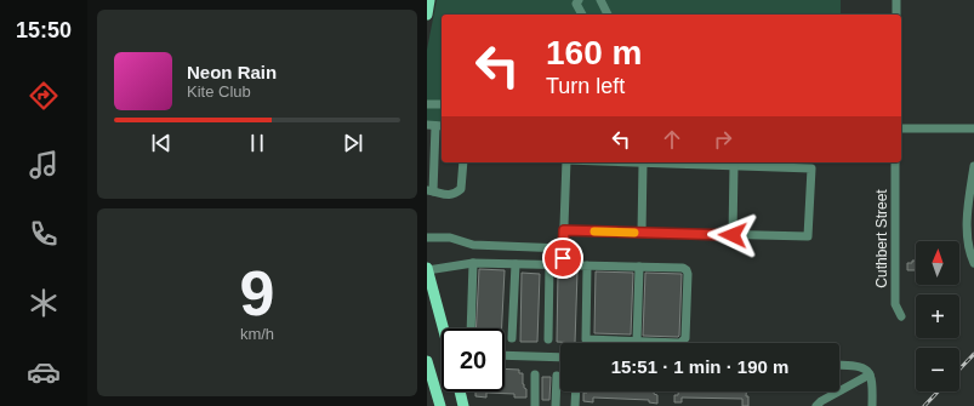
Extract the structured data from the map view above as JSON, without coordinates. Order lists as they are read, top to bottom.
{
  "streets": {
    "street": ["Cuthbert Street"]
  },
  "north": "top",
  "page": {
    "tabs": "15:50",
    "turn": ["160 m", "Turn left"],
    "song": ["Neon Rain", "Kite Club"],
    "tile": ["9", "km/h"],
    "map_buttons": ["+", "−"],
    "limit": "20",
    "trip": "15:51 · 1 min · 190 m"
  }
}
